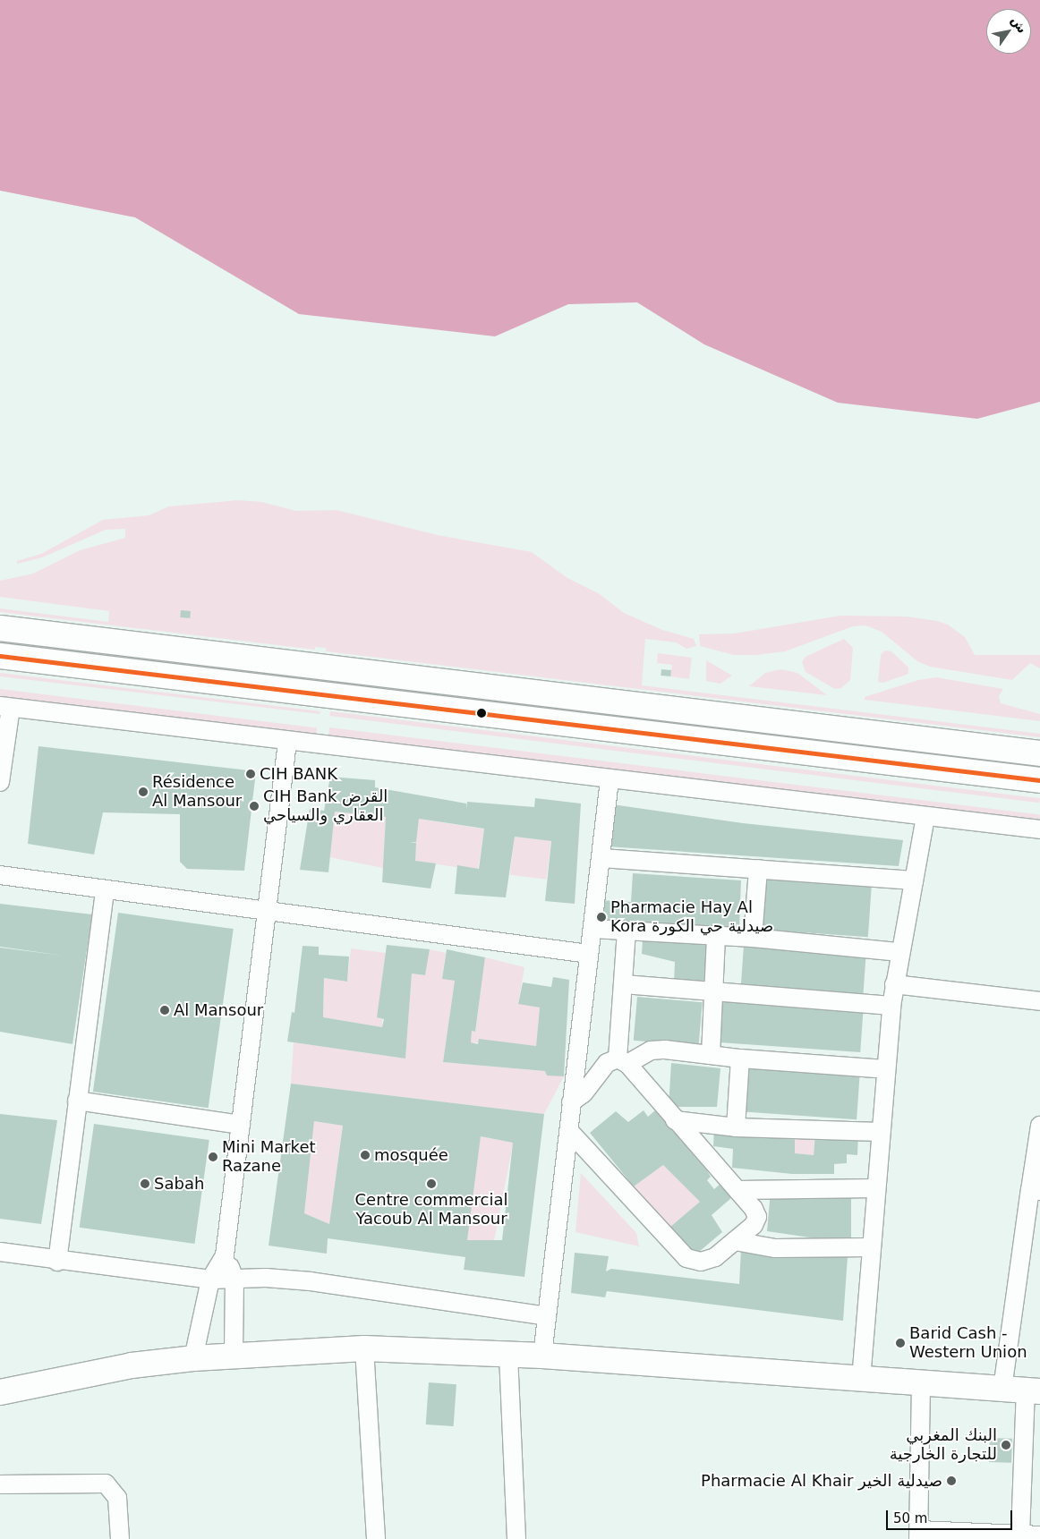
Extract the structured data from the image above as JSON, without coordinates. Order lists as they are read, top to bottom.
{
  "places": [
    "CIH BANK",
    "Résidence Al Mansour",
    "CIH Bank القرض العقاري والسياحي",
    "Pharmacie Hay Al Kora صيدلية حي الكورة",
    "Al Mansour",
    "mosquée",
    "Mini Market Razane",
    "Sabah",
    "Centre commercial Yacoub Al Mansour",
    "Barid Cash - Western Union",
    "البنك المغربي للتجارة الخارجية",
    "Pharmacie Al Khair صيدلية الخير"
  ],
  "scale_bar": "50 m",
  "north": "top right"
}
